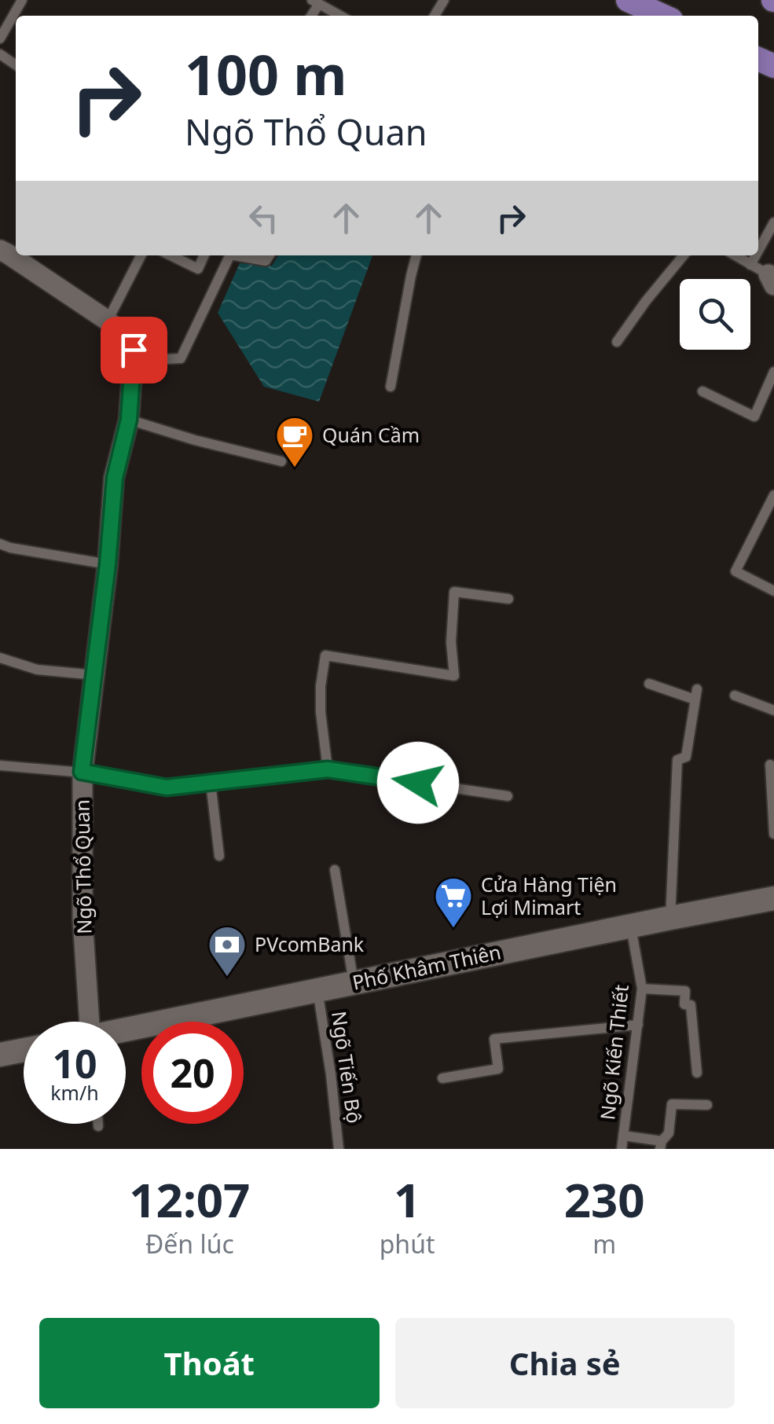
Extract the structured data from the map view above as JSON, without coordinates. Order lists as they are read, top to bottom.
{
  "streets": {
    "main road": ["Phố Khâm Thiên"],
    "street": ["Ngõ Thổ Quan"],
    "lane": ["Ngõ Kiến Thiết", "Ngõ Tiến Bộ"]
  },
  "crossings": [
    ["Phố Khâm Thiên", "Ngõ Kiến Thiết"],
    ["Phố Khâm Thiên", "Ngõ Tiến Bộ"]
  ],
  "places": {
    "cafe": ["Quán Cầm"],
    "supermarket": ["Cửa Hàng Tiện Lợi Mimart"],
    "bank": ["PVcomBank"]
  },
  "page": {
    "turn": ["100 m", "Ngõ Thổ Quan"],
    "speed": "10 km/h",
    "limit": "20",
    "eta": [
      "12:07",
      "Đến lúc",
      "1",
      "phút",
      "230",
      "m"
    ],
    "buttons": ["Thoát", "Chia sẻ"]
  }
}
